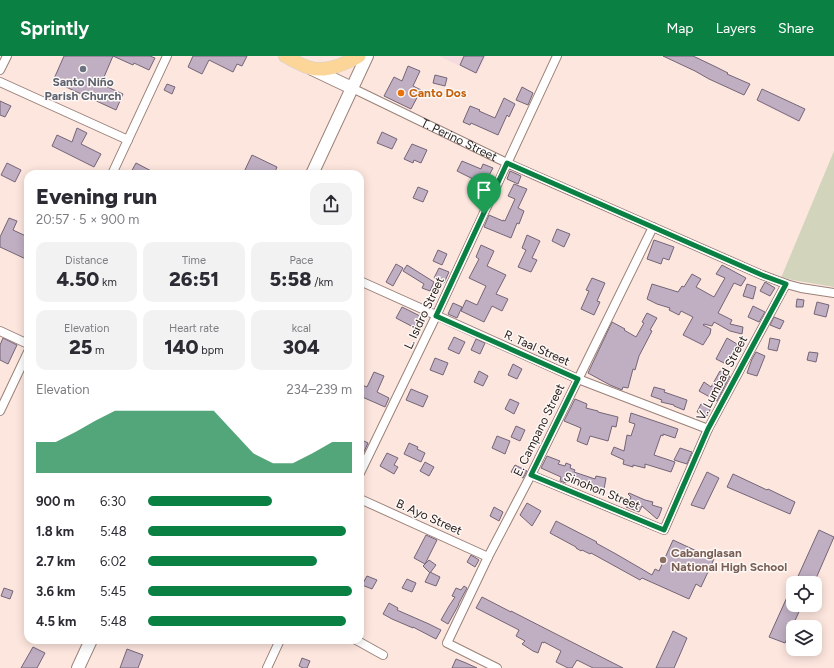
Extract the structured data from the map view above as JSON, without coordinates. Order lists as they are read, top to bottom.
{
  "streets": {
    "street": [
      "T. Perino Street",
      "L. Isidro Street",
      "R. Taal Street",
      "V. Lumbad Street",
      "E. Campano Street",
      "Sinohon Street",
      "B. Ayo Street"
    ]
  },
  "crossings": [
    ["T. Perino Street", "L. Isidro Street"],
    ["T. Perino Street", "V. Lumbad Street"],
    ["T. Perino Street", "E. Campano Street"],
    ["L. Isidro Street", "R. Taal Street"],
    ["R. Taal Street", "V. Lumbad Street"],
    ["R. Taal Street", "E. Campano Street"],
    ["V. Lumbad Street", "Sinohon Street"],
    ["E. Campano Street", "Sinohon Street"],
    ["E. Campano Street", "B. Ayo Street"]
  ],
  "places": ["Santo Niño Parish Church", "Canto Dos", "Cabanglasan National High School"],
  "page": {
    "header": "Sprintly",
    "nav": ["Map", "Layers", "Share"],
    "heading": ["Evening run", "20:57 · 5 × 900 m"],
    "stats": [
      ["Distance", "4.50 km"],
      ["Time", "26:51"],
      ["Pace", "5:58 /km"],
      ["Elevation", "25 m"],
      ["Heart rate", "140 bpm"],
      ["kcal", "304"]
    ],
    "chart": ["Elevation", "234–239 m"],
    "list": [
      {
        "name": "900 m",
        "note": "6:30"
      },
      {
        "name": "1.8 km",
        "note": "5:48"
      },
      {
        "name": "2.7 km",
        "note": "6:02"
      },
      {
        "name": "3.6 km",
        "note": "5:45"
      },
      {
        "name": "4.5 km",
        "note": "5:48"
      }
    ]
  }
}
